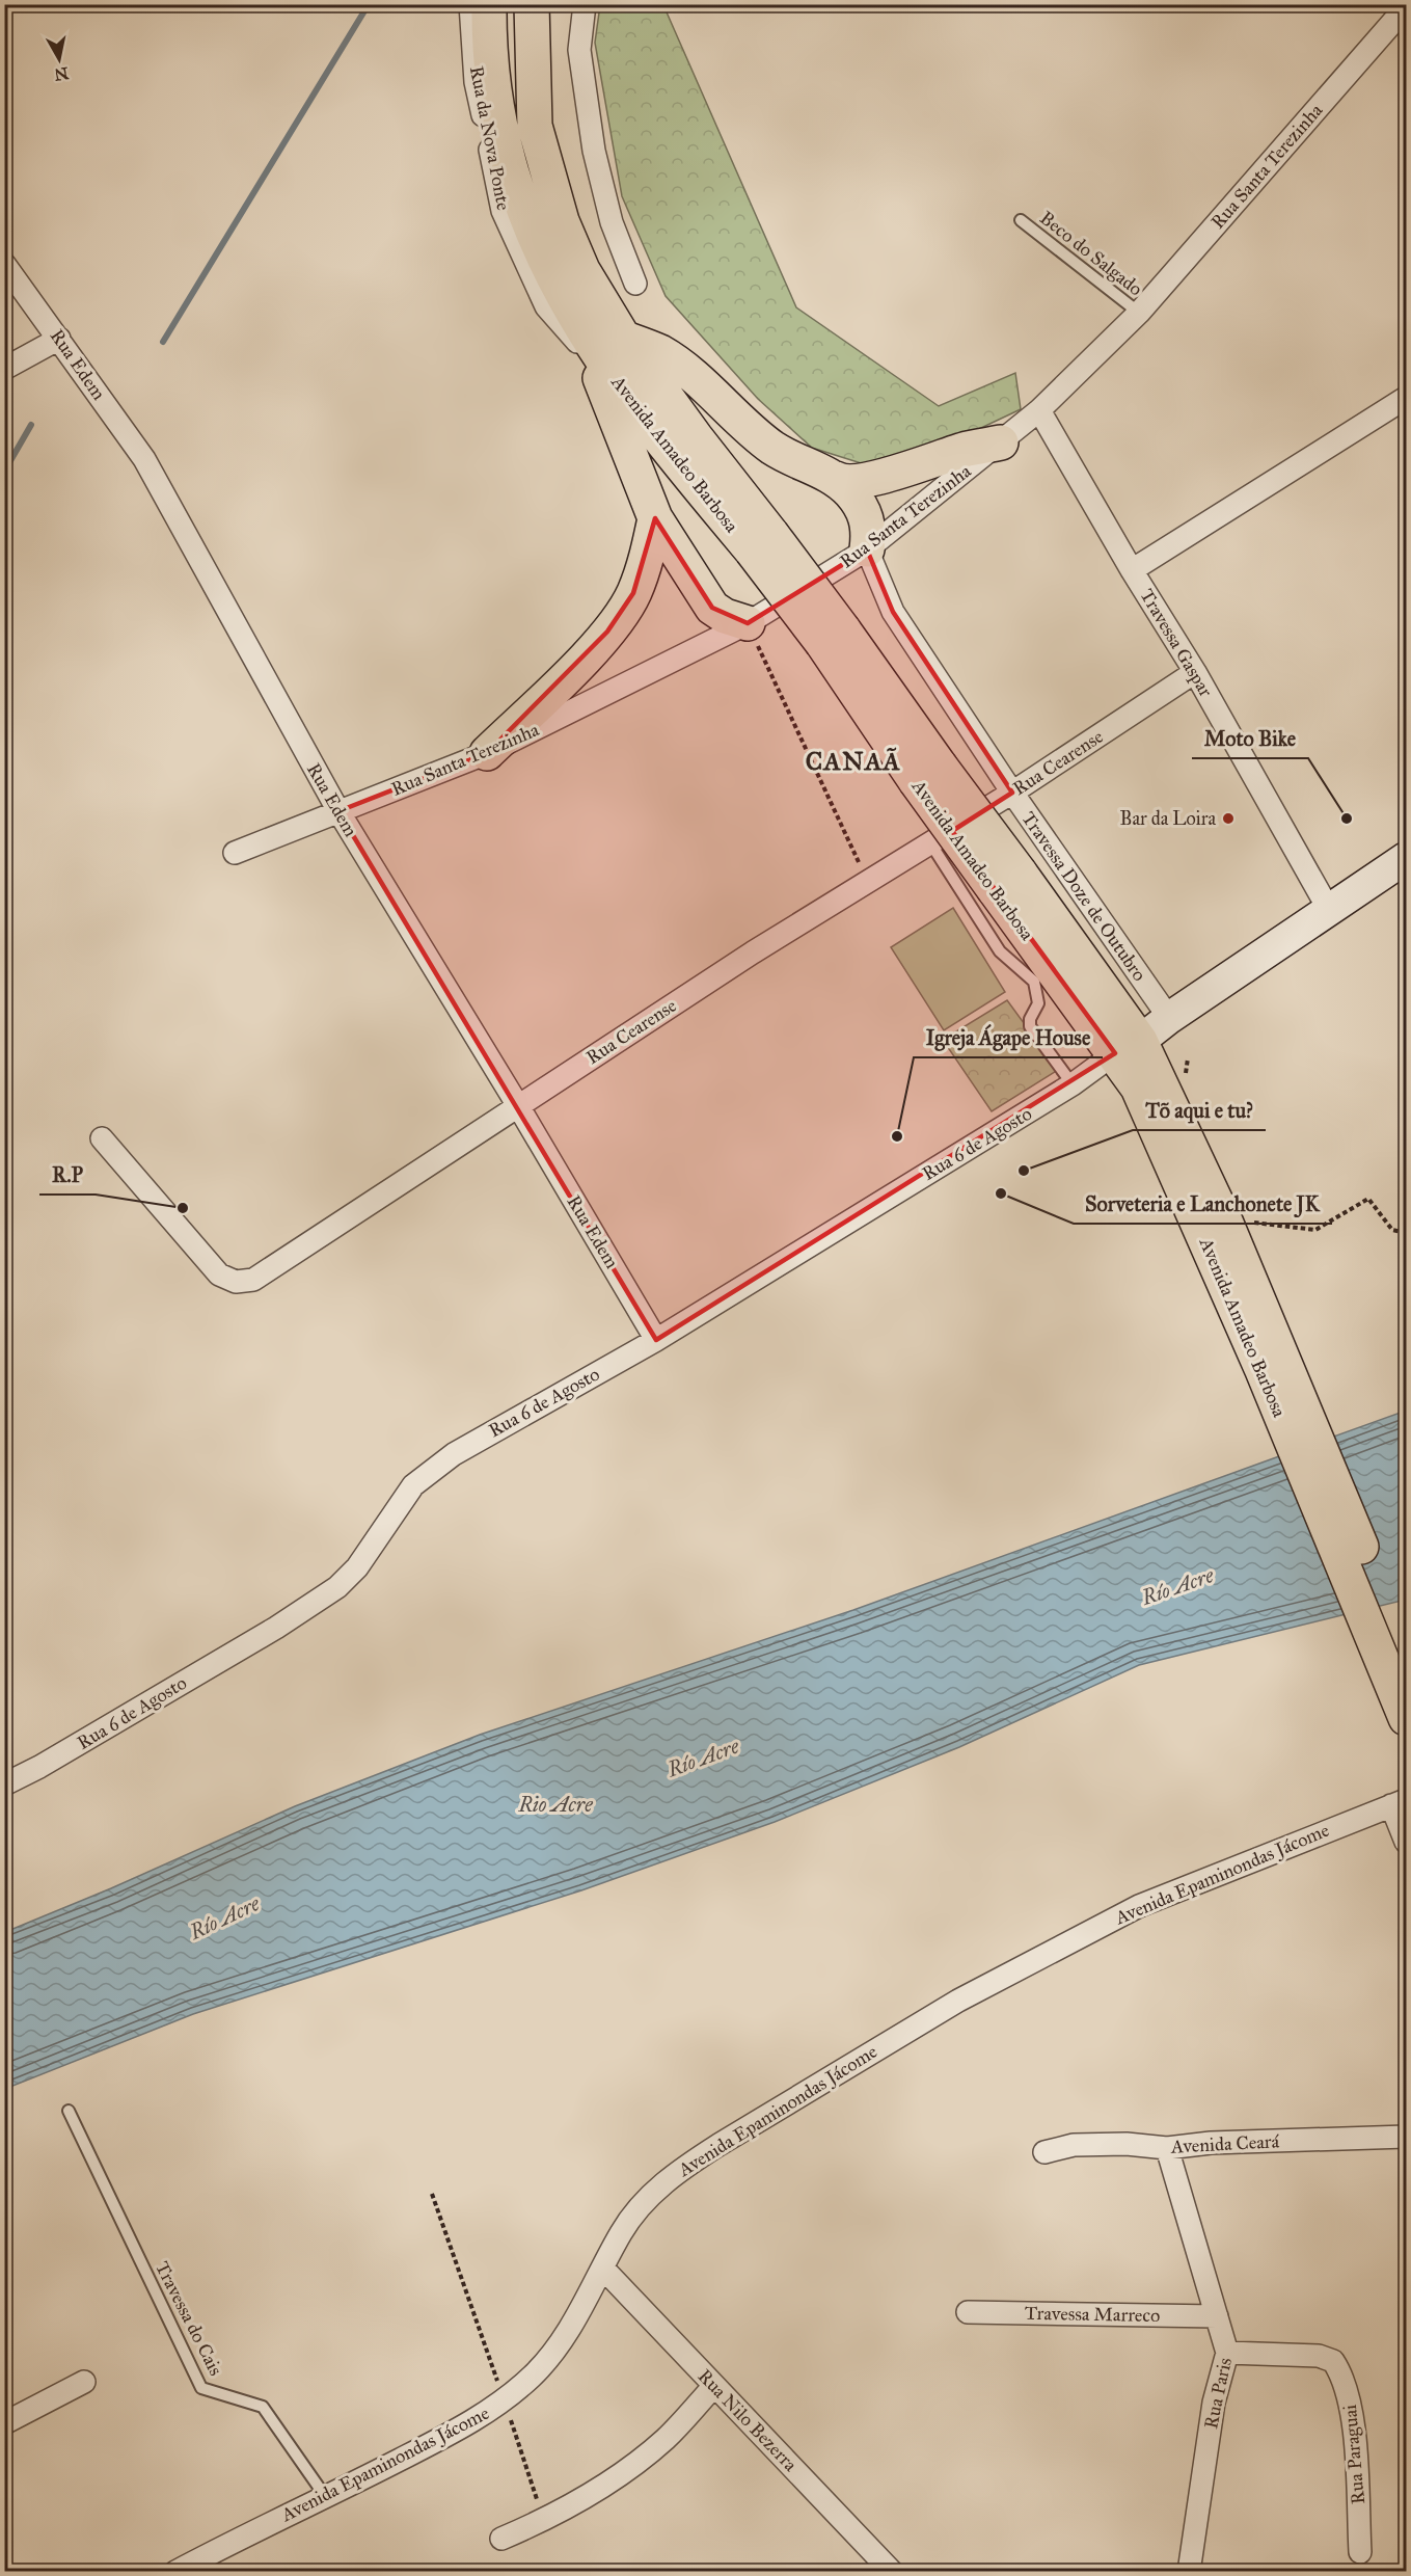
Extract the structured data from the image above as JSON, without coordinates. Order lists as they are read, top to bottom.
{
  "streets": {
    "main road": ["Avenida Amadeo Barbosa"],
    "street": [
      "Rua da Nova Ponte",
      "Rua Santa Terezinha",
      "Rua Edem",
      "Travessa Gaspar",
      "Rua Cearense",
      "Travessa Doze de Outubro",
      "Rua 6 de Agosto",
      "Avenida Epaminondas Jácome",
      "Avenida Ceará",
      "Travessa Marreco",
      "Rua Paris",
      "Rua Nilo Bezerra",
      "Rua Paraguai"
    ],
    "lane": ["Beco do Salgado", "Travessa do Cais"]
  },
  "crossings": [
    ["Rua da Nova Ponte", "Avenida Amadeo Barbosa"],
    ["Rua Santa Terezinha", "Beco do Salgado"],
    ["Rua Santa Terezinha", "Rua Edem"],
    ["Rua Santa Terezinha", "Travessa Gaspar"],
    ["Rua Santa Terezinha", "Travessa Doze de Outubro"],
    ["Rua Edem", "Rua Cearense"],
    ["Rua Edem", "Rua 6 de Agosto"],
    ["Avenida Amadeo Barbosa", "Rua 6 de Agosto"],
    ["Travessa Gaspar", "Rua Cearense"],
    ["Travessa Gaspar", "Rua 6 de Agosto"],
    ["Rua Cearense", "Travessa Doze de Outubro"],
    ["Travessa Doze de Outubro", "Rua 6 de Agosto"],
    ["Avenida Epaminondas Jácome", "Travessa do Cais"],
    ["Avenida Epaminondas Jácome", "Rua Nilo Bezerra"],
    ["Avenida Ceará", "Rua Paris"],
    ["Travessa Marreco", "Rua Paris"],
    ["Rua Paris", "Rua Paraguai"]
  ],
  "districts": ["CANAÃ"],
  "water": ["Río Acre", "Rio Acre"],
  "places": [
    "Bar da Loira",
    "Moto Bike",
    "Igreja Ágape House",
    "Tõ aqui e tu?",
    "Sorveteria e Lanchonete JK",
    "R.P"
  ],
  "north": "bottom"
}
